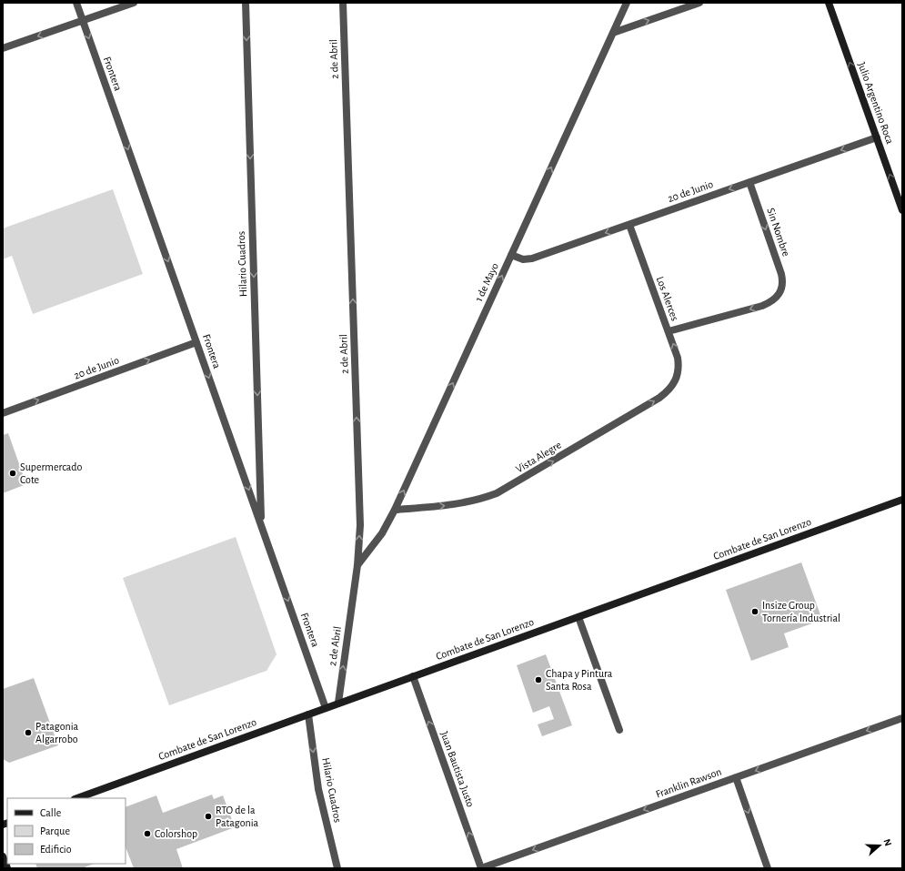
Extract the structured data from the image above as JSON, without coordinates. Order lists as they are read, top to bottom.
{
  "streets": {
    "main road": ["Julio Argentino Roca", "Combate de San Lorenzo"],
    "street": [
      "2 de Abril",
      "Frontera",
      "20 de Junio",
      "Sin Nombre",
      "Hilario Cuadros",
      "1 de Mayo",
      "Los Alerces",
      "Vista Alegre",
      "Juan Bautista Justo",
      "Franklin Rawson"
    ]
  },
  "crossings": [
    ["2 de Abril", "1 de Mayo"],
    ["2 de Abril", "Combate de San Lorenzo"],
    ["Frontera", "20 de Junio"],
    ["Frontera", "Hilario Cuadros"],
    ["Frontera", "Combate de San Lorenzo"],
    ["Julio Argentino Roca", "20 de Junio"],
    ["20 de Junio", "Sin Nombre"],
    ["20 de Junio", "1 de Mayo"],
    ["20 de Junio", "Los Alerces"],
    ["Sin Nombre", "Los Alerces"],
    ["Hilario Cuadros", "Combate de San Lorenzo"],
    ["1 de Mayo", "Vista Alegre"],
    ["Los Alerces", "Vista Alegre"],
    ["Combate de San Lorenzo", "Juan Bautista Justo"],
    ["Juan Bautista Justo", "Franklin Rawson"]
  ],
  "one_way": [
    "2 de Abril",
    "Frontera",
    "Julio Argentino Roca",
    "Hilario Cuadros",
    "1 de Mayo",
    "Vista Alegre",
    "Juan Bautista Justo",
    "Franklin Rawson"
  ],
  "places": [
    "Supermercado Cote",
    "Insize Group Tornería Industrial",
    "Chapa y Pintura Santa Rosa",
    "Patagonia Algarrobo",
    "RTO de la Patagonia",
    "Colorshop"
  ],
  "legend": ["Calle", "Parque", "Edificio"],
  "north": "right"
}
